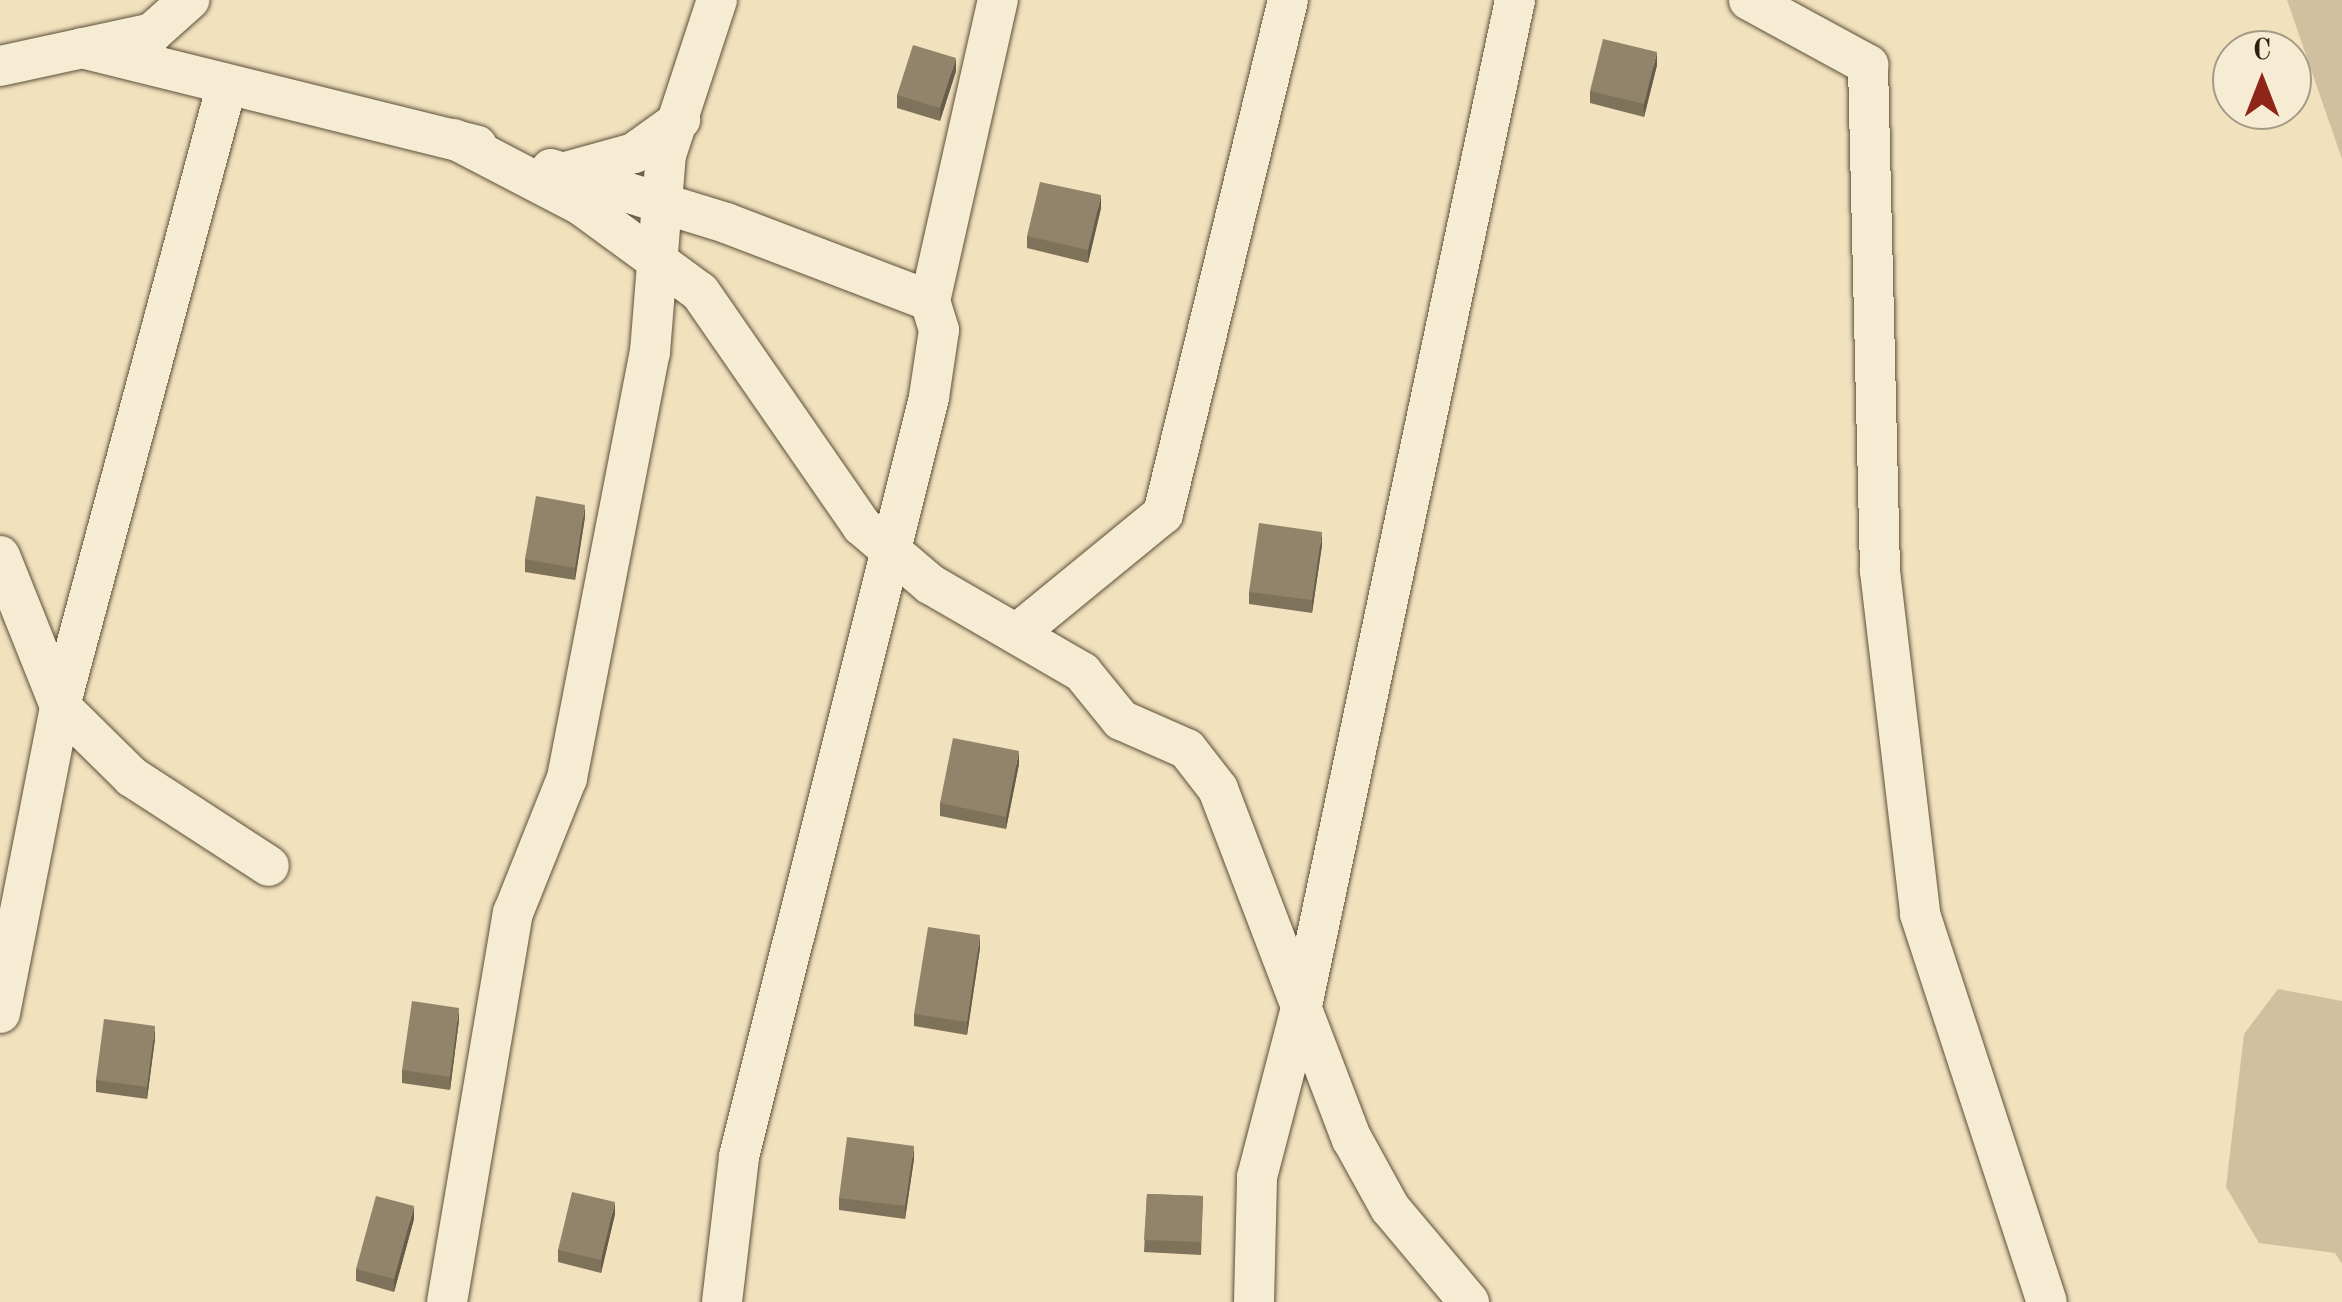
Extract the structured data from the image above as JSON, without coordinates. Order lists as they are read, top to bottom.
{
  "north": "top"
}
